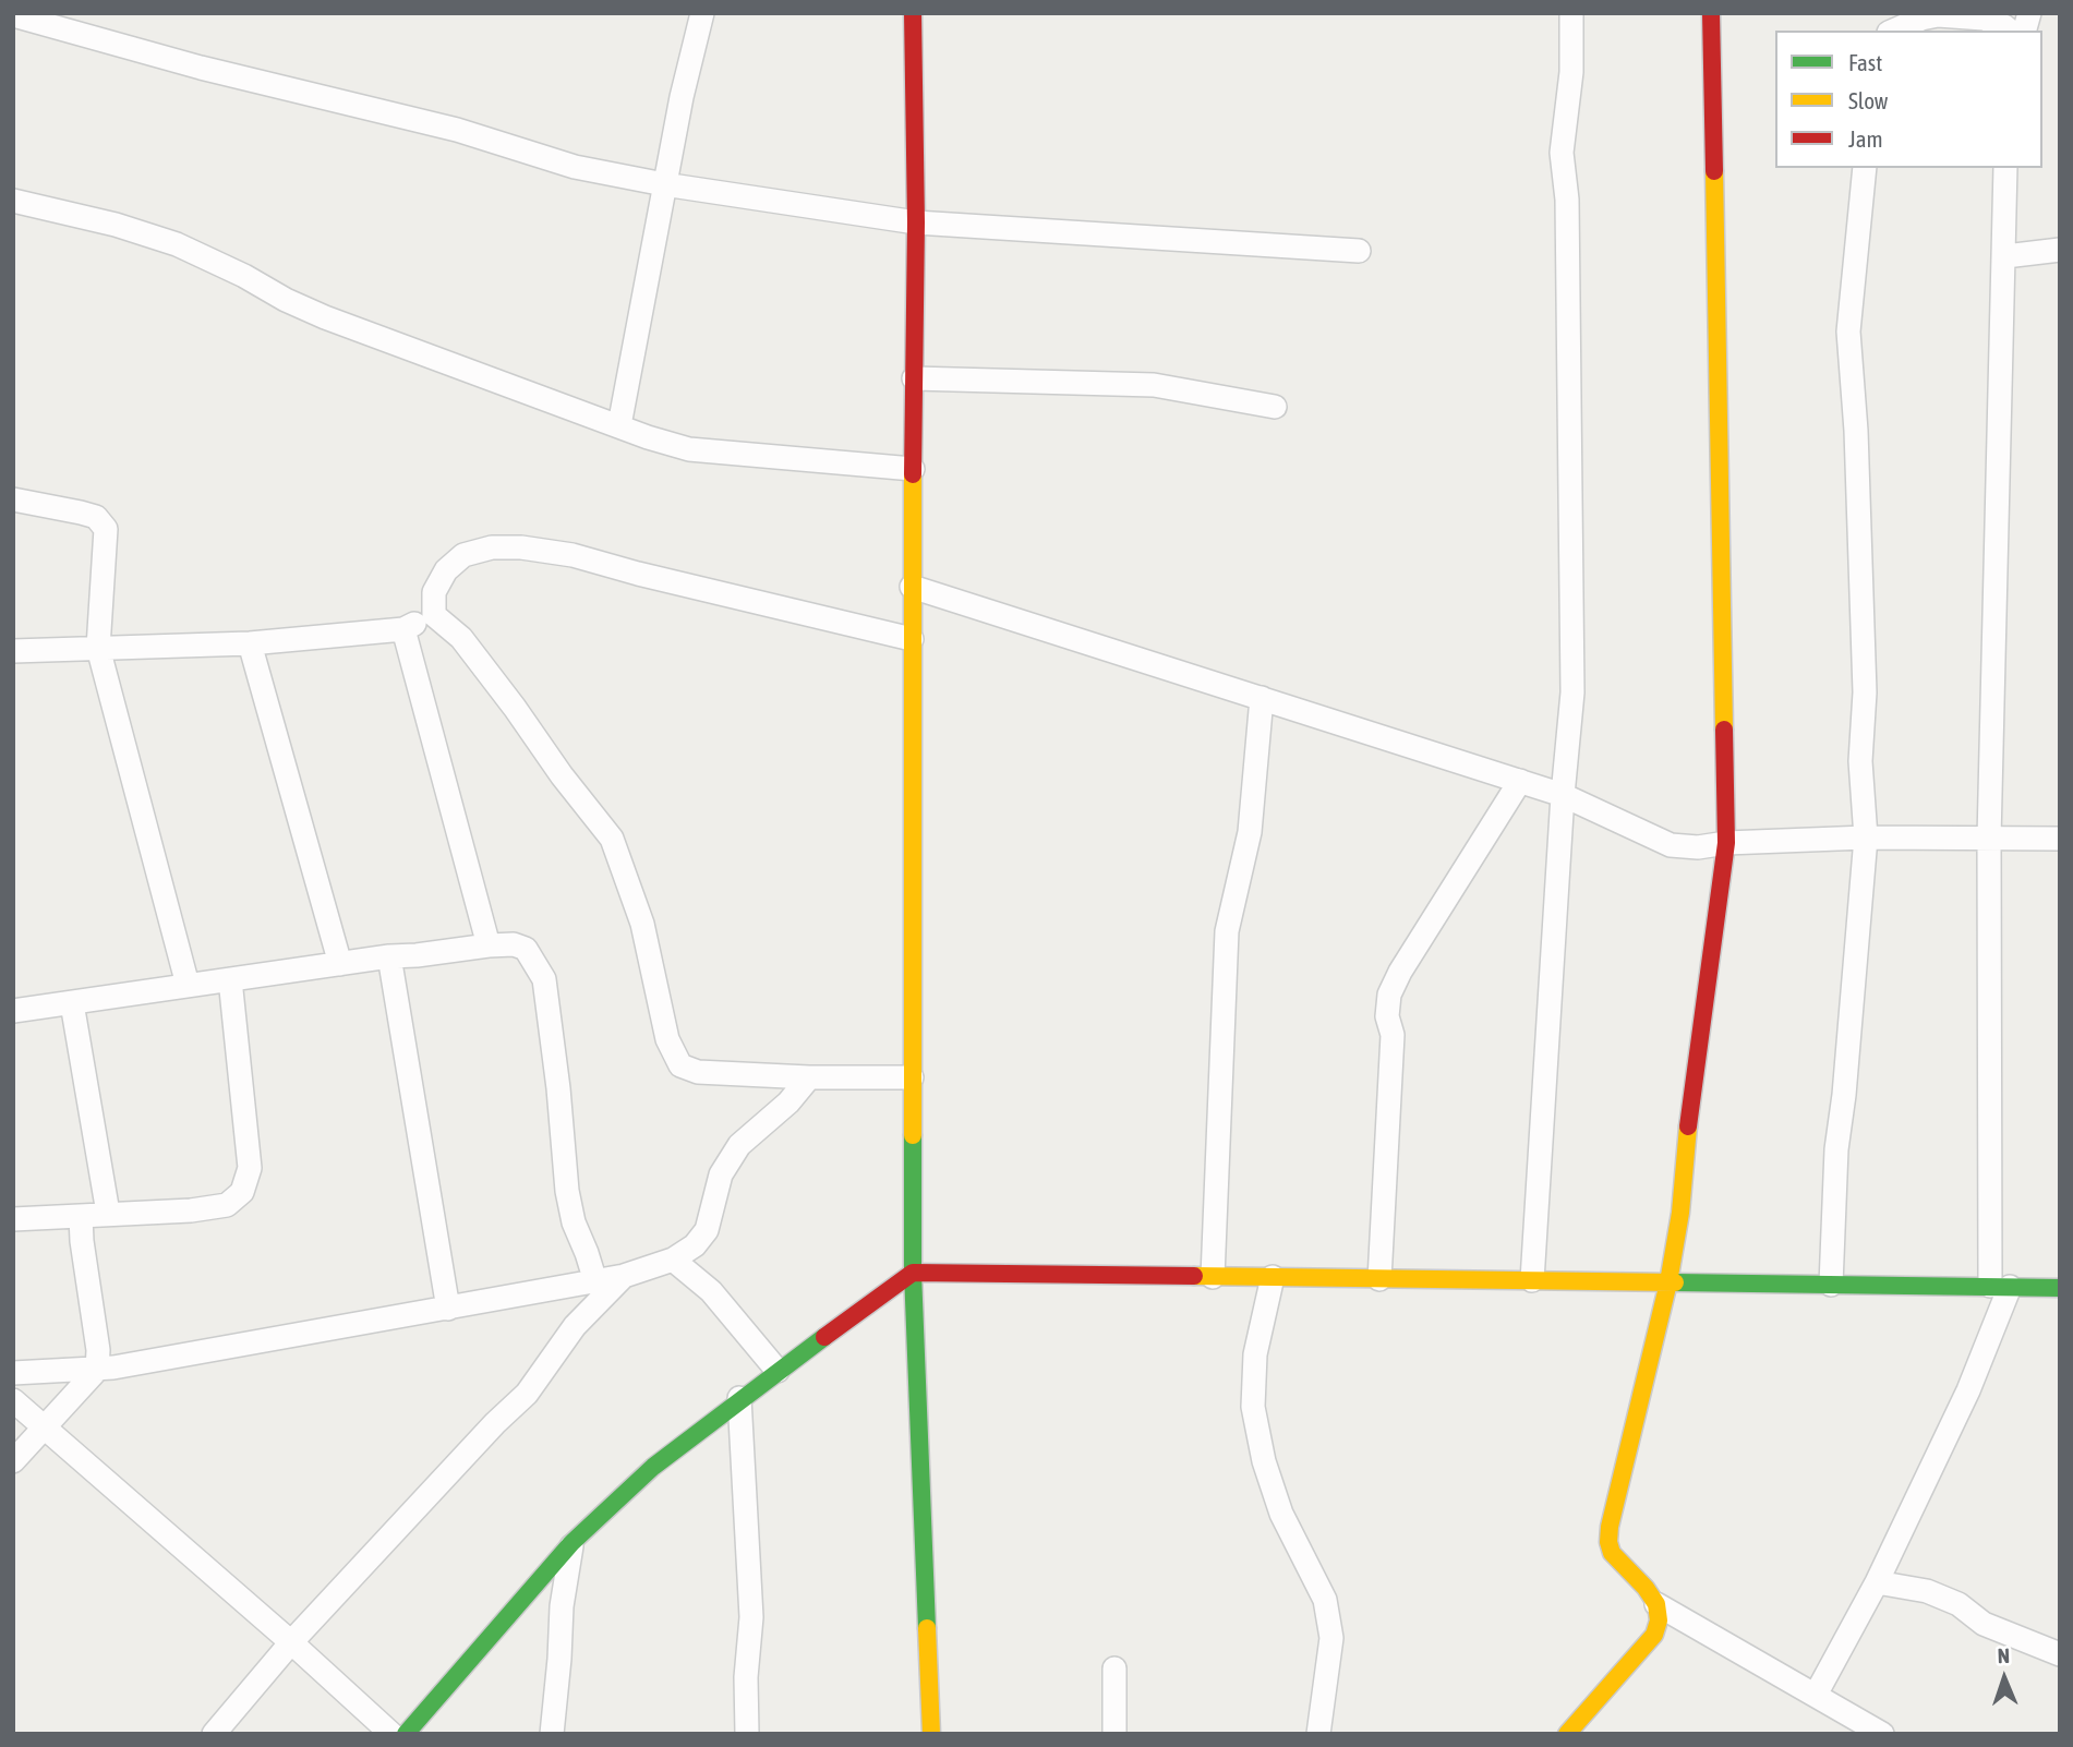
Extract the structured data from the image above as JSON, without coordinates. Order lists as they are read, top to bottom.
{
  "legend": ["Fast", "Slow", "Jam"],
  "north": "top"
}
